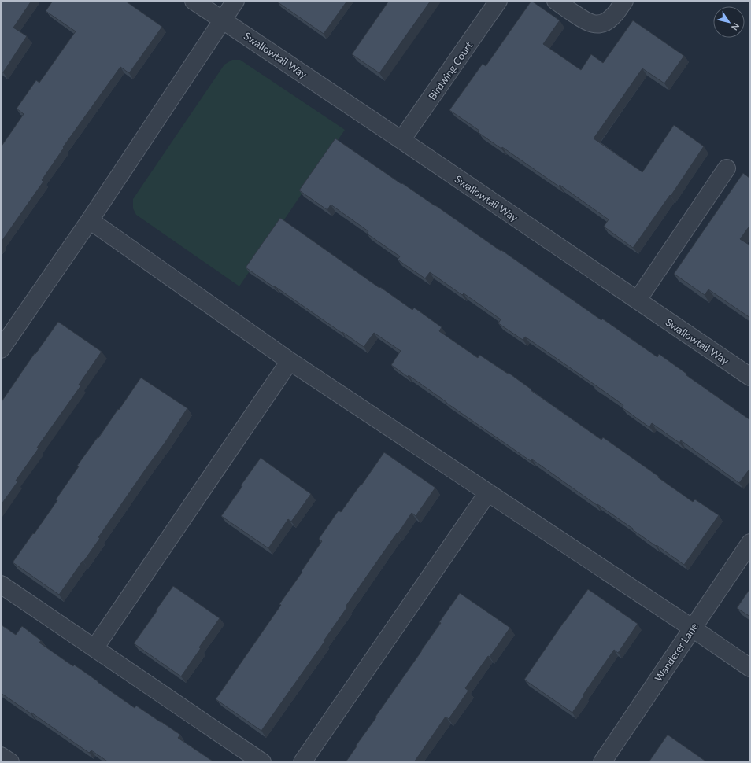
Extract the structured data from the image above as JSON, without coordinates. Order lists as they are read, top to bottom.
{
  "streets": {
    "street": ["Swallowtail Way", "Birdwing Court", "Wanderer Lane"]
  },
  "crossings": [
    ["Swallowtail Way", "Birdwing Court"]
  ],
  "north": "bottom right"
}
